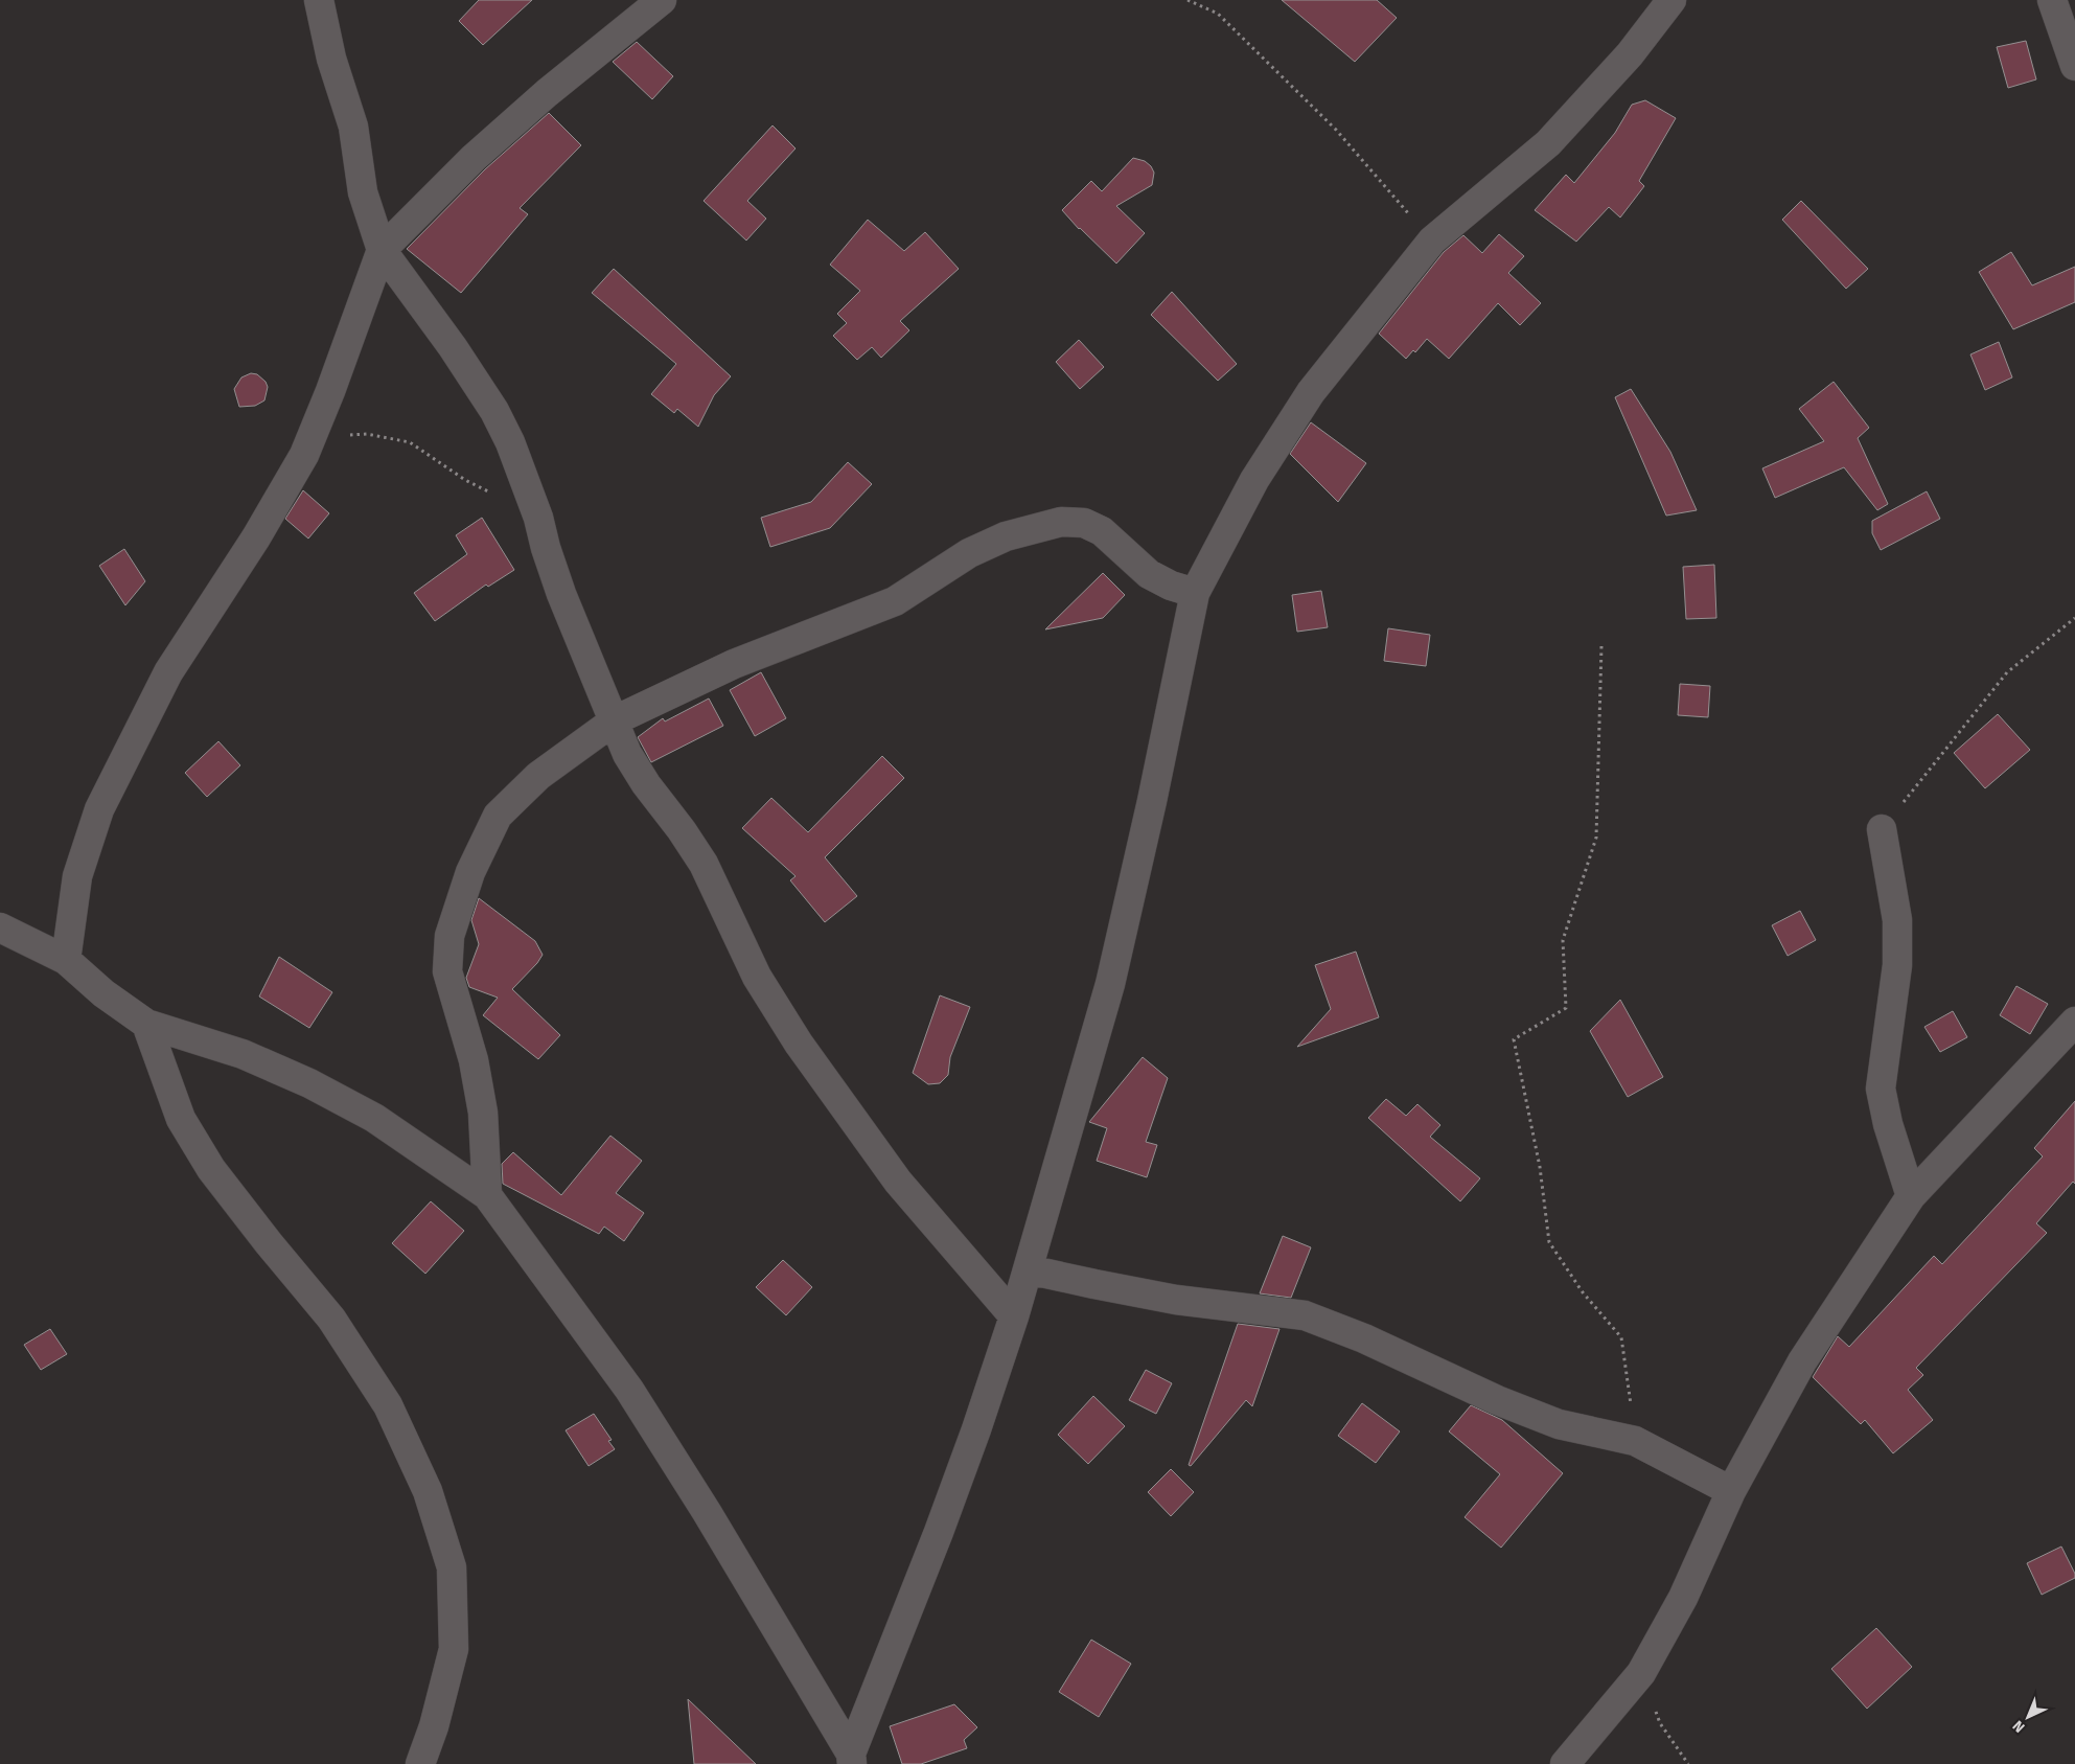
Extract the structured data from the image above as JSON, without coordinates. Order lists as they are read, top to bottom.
{
  "north": "bottom left"
}
